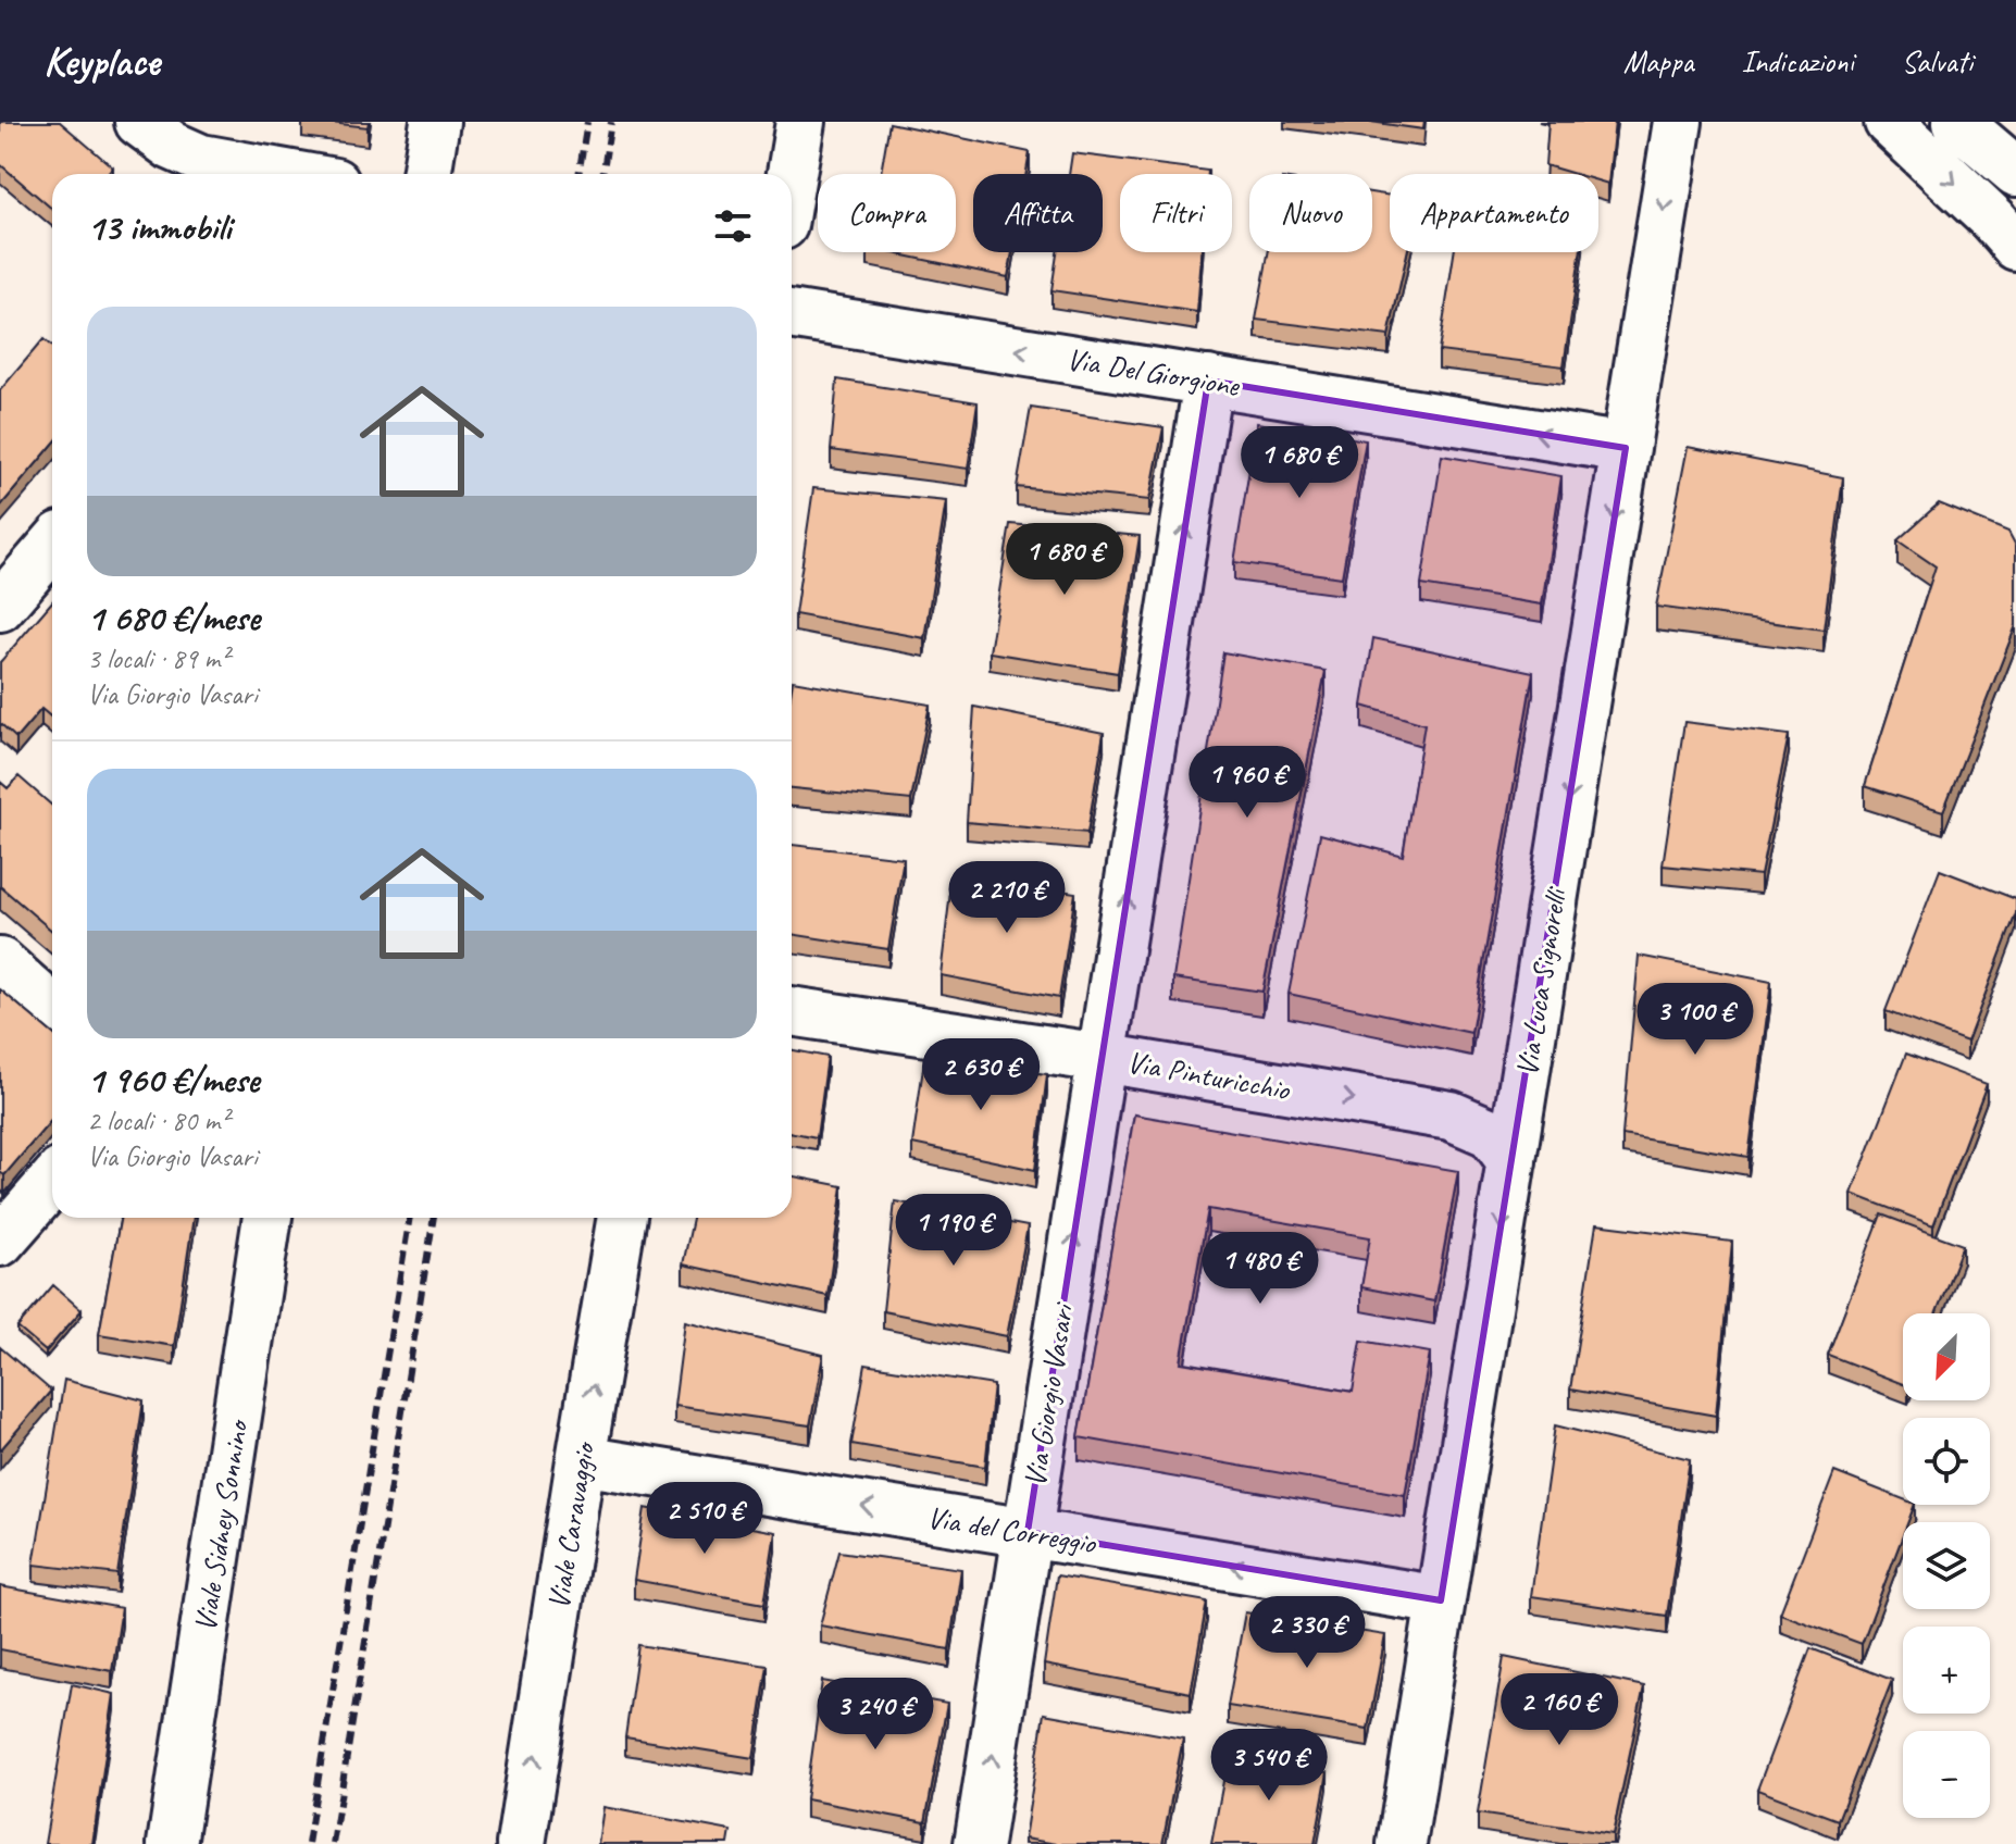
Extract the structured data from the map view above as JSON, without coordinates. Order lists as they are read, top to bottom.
{
  "streets": {
    "street": [
      "Via Del Giorgione",
      "Via Luca Signorelli",
      "Via Pinturicchio",
      "Via Giorgio Vasari",
      "Viale Sidney Sonnino",
      "Viale Caravaggio",
      "Via del Correggio"
    ]
  },
  "crossings": [
    ["Via Del Giorgione", "Via Luca Signorelli"],
    ["Via Del Giorgione", "Via Giorgio Vasari"],
    ["Via Luca Signorelli", "Via Pinturicchio"],
    ["Via Luca Signorelli", "Via del Correggio"],
    ["Via Pinturicchio", "Via Giorgio Vasari"],
    ["Via Giorgio Vasari", "Via del Correggio"],
    ["Viale Caravaggio", "Via del Correggio"]
  ],
  "one_way": [
    "Via Del Giorgione",
    "Via Luca Signorelli",
    "Via Pinturicchio",
    "Via Giorgio Vasari",
    "Viale Caravaggio",
    "Via del Correggio"
  ],
  "north": "bottom left",
  "page": {
    "header": "Keyplace",
    "nav": ["Mappa", "Indicazioni", "Salvati"],
    "chip": [
      "Compra",
      "Affitta",
      "Filtri",
      "Nuovo",
      "Appartamento"
    ],
    "heading": "13 immobili",
    "list": [
      {
        "name": "1 680 €/mese",
        "note": "3 locali · 89 m² · Via Giorgio Vasari"
      },
      {
        "name": "1 960 €/mese",
        "note": "2 locali · 80 m² · Via Giorgio Vasari"
      }
    ],
    "price": [
      "1 680 €",
      "1 680 €",
      "1 960 €",
      "2 210 €",
      "3 100 €",
      "2 630 €",
      "1 190 €",
      "1 480 €",
      "2 510 €",
      "2 330 €",
      "2 160 €",
      "3 240 €",
      "3 540 €"
    ],
    "map_buttons": ["+", "−"]
  }
}
